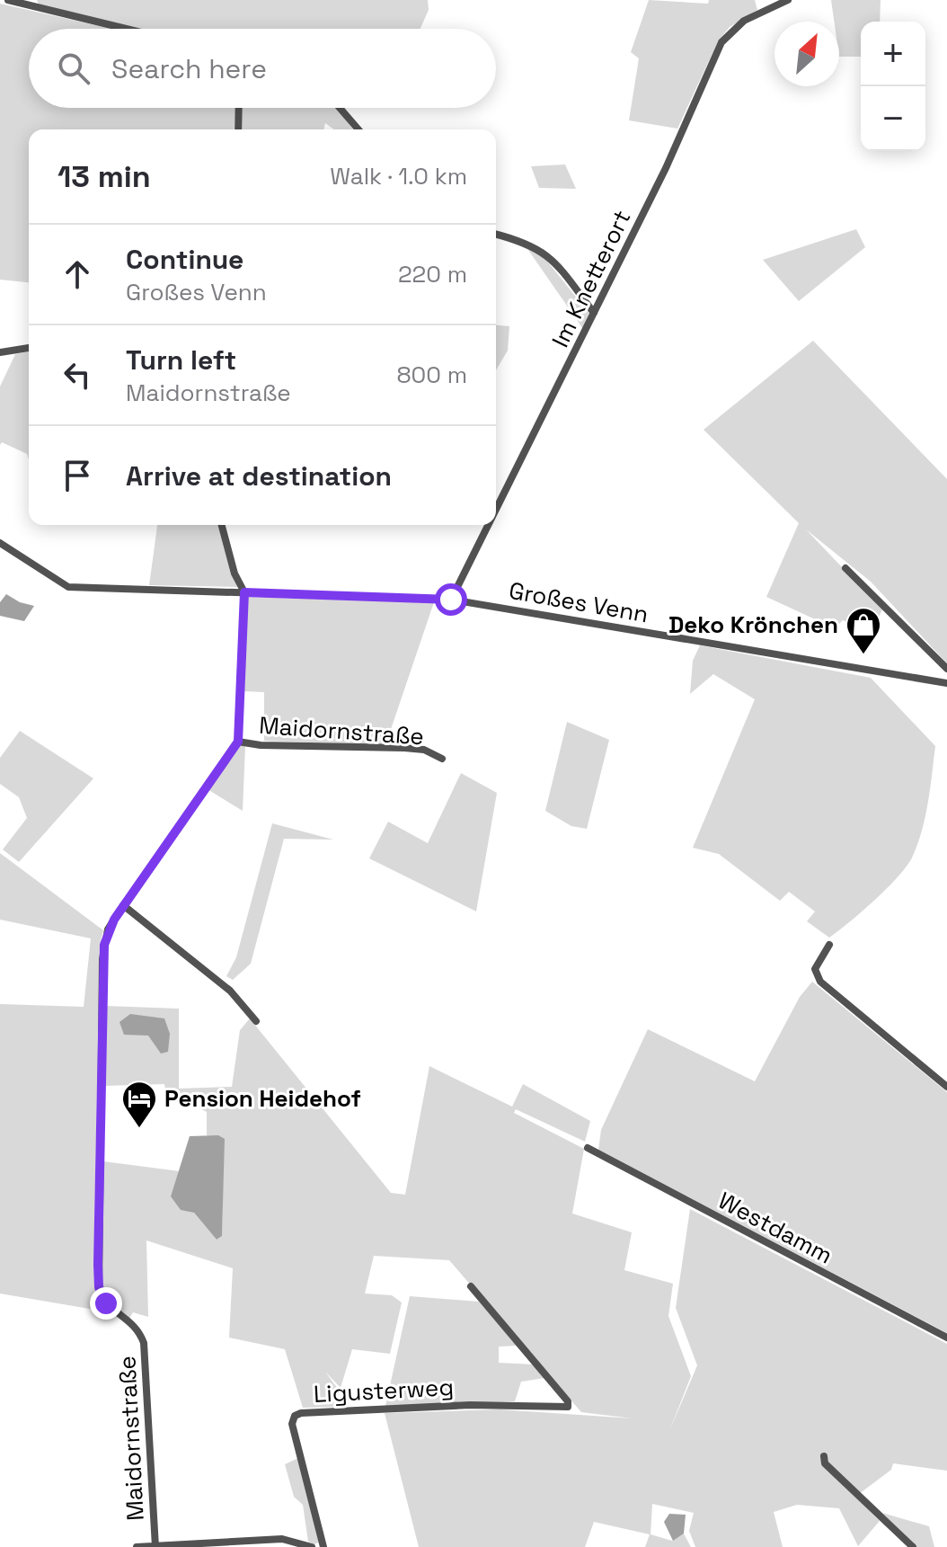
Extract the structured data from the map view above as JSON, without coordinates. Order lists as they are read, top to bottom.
{
  "streets": {
    "street": [
      "Im Knetterort",
      "Großes Venn",
      "Maidornstraße",
      "Westdamm",
      "Ligusterweg"
    ]
  },
  "crossings": [
    ["Im Knetterort", "Großes Venn"],
    ["Großes Venn", "Maidornstraße"]
  ],
  "places": {
    "shop": ["Deko Krönchen"],
    "hotel": ["Pension Heidehof"]
  },
  "north": "top right",
  "page": {
    "map_buttons": ["+", "−"],
    "search": "Search here",
    "heading": ["13 min", "Walk · 1.0 km"],
    "list": [
      ["Continue", "Großes Venn", "220 m"],
      ["Turn left", "Maidornstraße", "800 m"],
      "Arrive at destination"
    ]
  }
}
